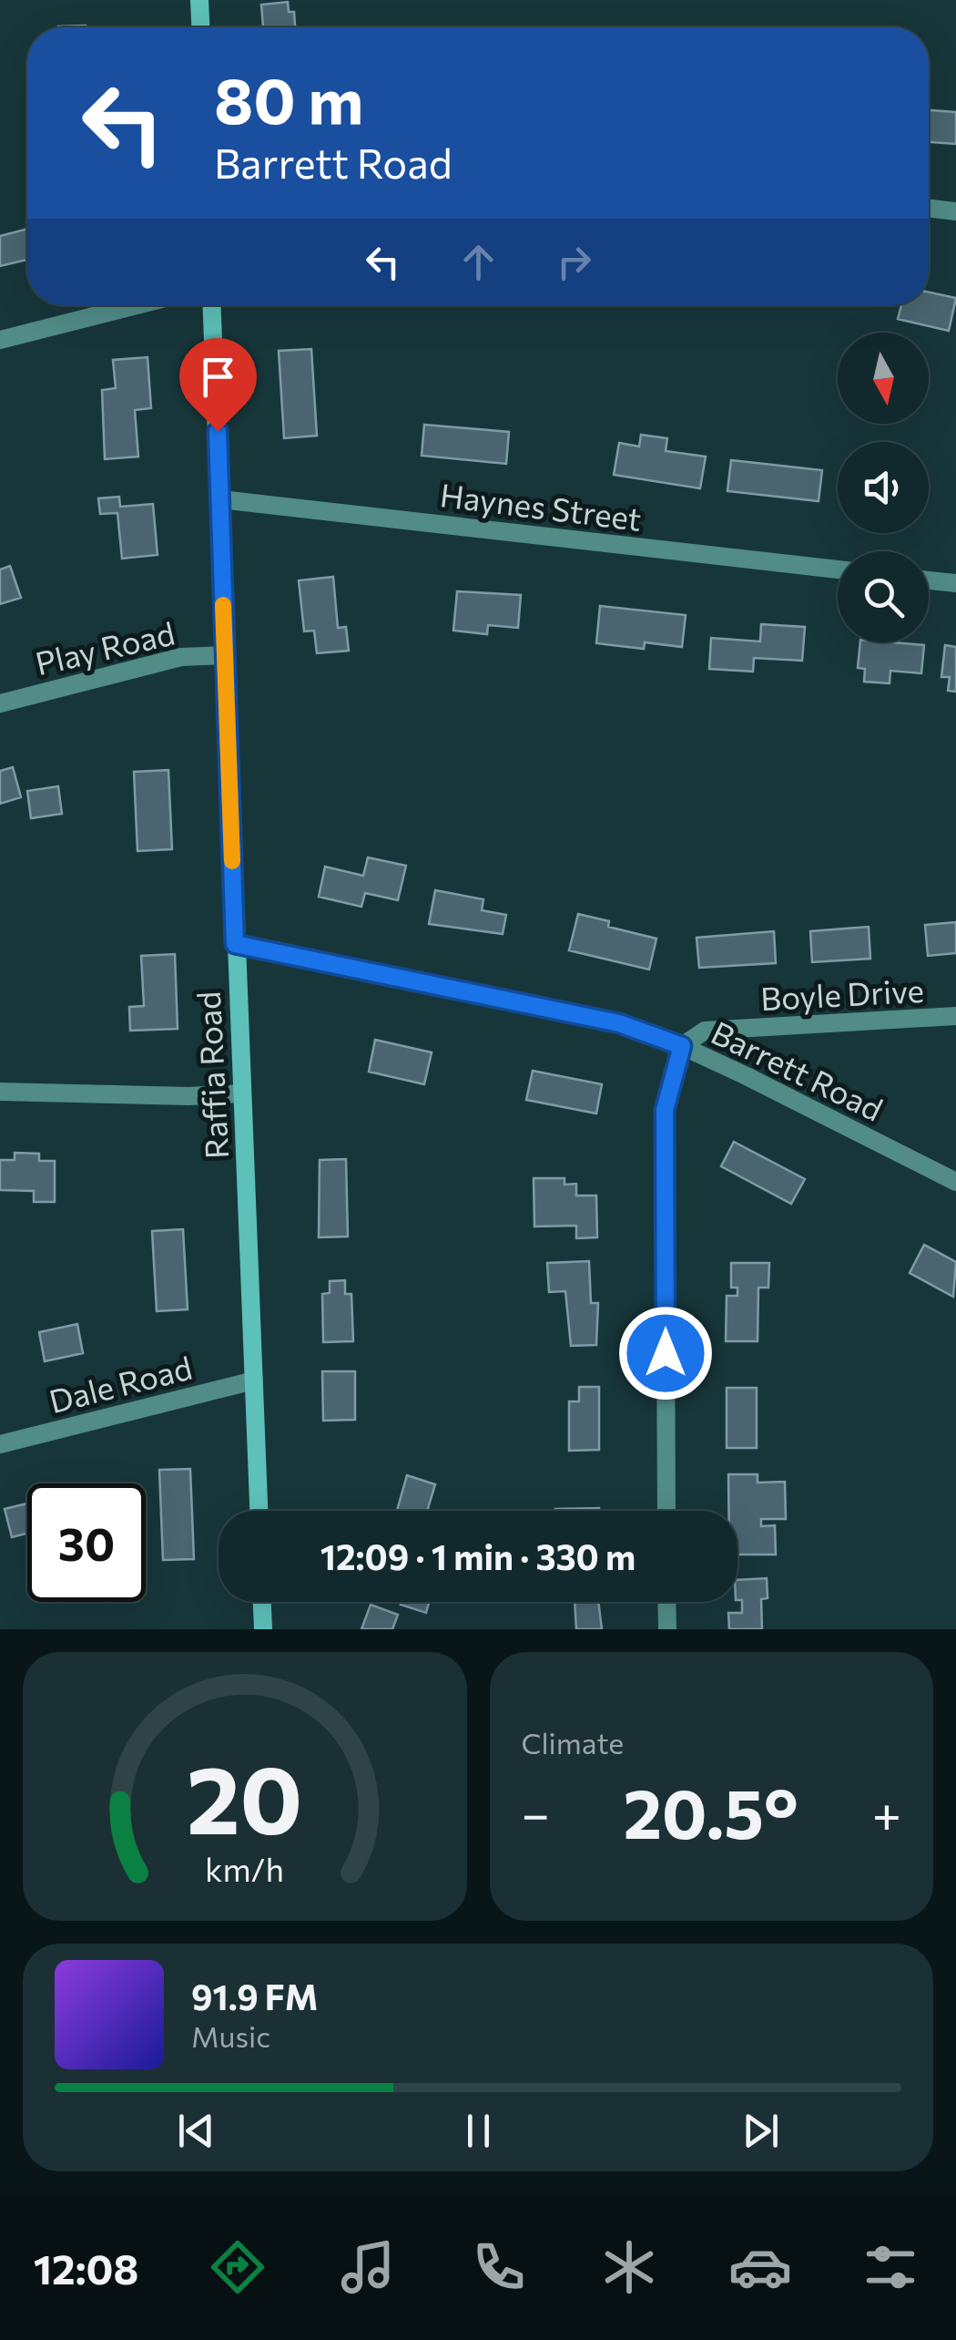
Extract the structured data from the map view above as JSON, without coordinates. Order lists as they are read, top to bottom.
{
  "streets": {
    "main road": ["Raffia Road"],
    "street": [
      "Haynes Street",
      "Play Road",
      "Boyle Drive",
      "Barrett Road",
      "Dale Road"
    ]
  },
  "crossings": [
    ["Haynes Street", "Raffia Road"],
    ["Play Road", "Raffia Road"],
    ["Boyle Drive", "Barrett Road"],
    ["Barrett Road", "Raffia Road"],
    ["Raffia Road", "Dale Road"]
  ],
  "north": "bottom",
  "page": {
    "turn": ["80 m", "Barrett Road"],
    "limit": "30",
    "trip": "12:09 · 1 min · 330 m",
    "tile": "Climate",
    "heat": ["−", "20.5°", "+"],
    "song": ["91.9 FM", "Music"],
    "tabs": "12:08",
    "gauge": ["20", "km/h"]
  }
}
